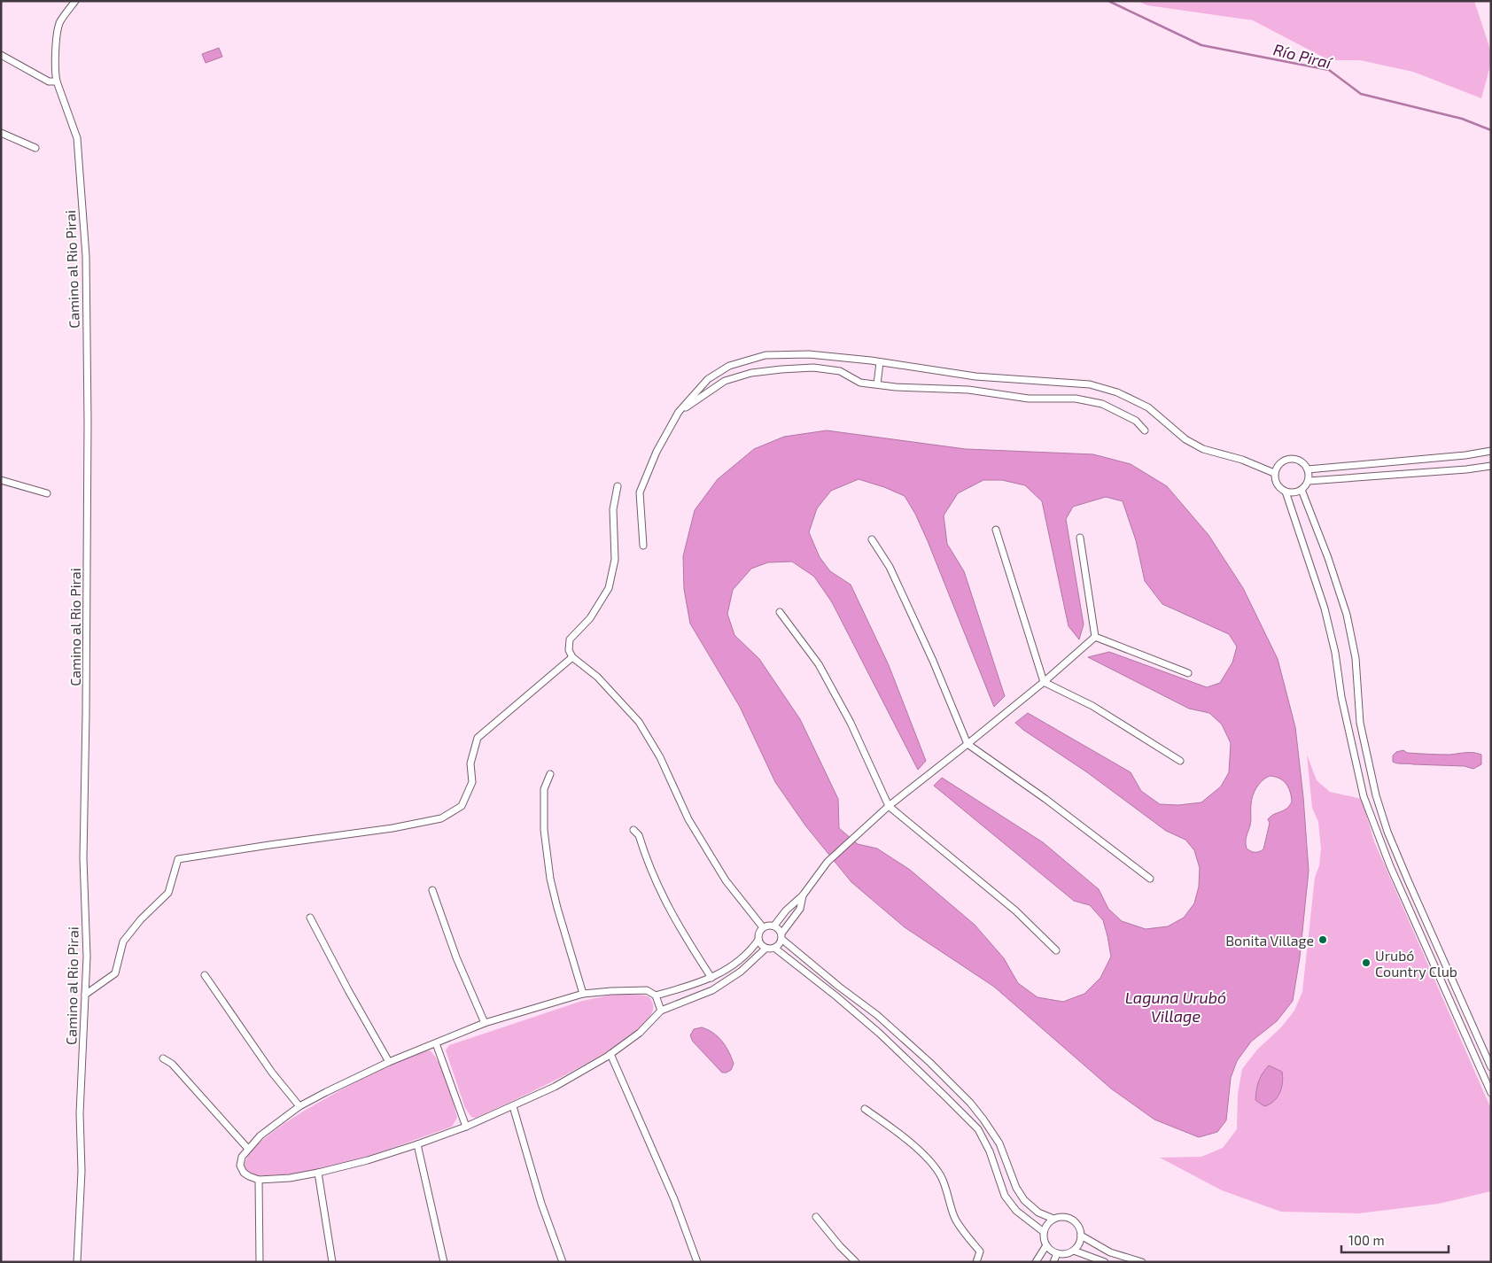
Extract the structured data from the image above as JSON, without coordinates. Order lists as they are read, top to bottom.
{
  "streets": {
    "street": ["Camino al Rio Pirai"]
  },
  "water": ["Río Piraí", "Laguna Urubó Village"],
  "places": ["Bonita Village", "Urubó Country Club"],
  "scale_bar": "100 m"
}
